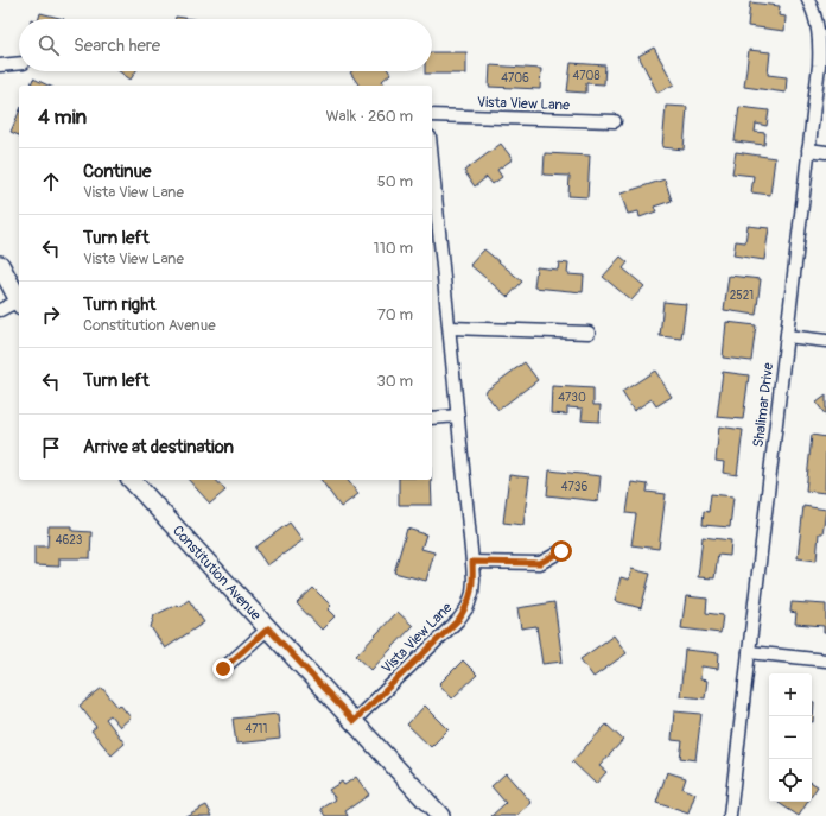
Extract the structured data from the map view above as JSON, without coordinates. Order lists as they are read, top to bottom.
{
  "streets": {
    "main road": ["Constitution Avenue"],
    "street": ["Vista View Lane", "Shalimar Drive"]
  },
  "crossings": [
    ["Vista View Lane", "Constitution Avenue"]
  ],
  "house_numbers": [
    "4708",
    "4706",
    "2521",
    "4730",
    "4736",
    "4623",
    "4711"
  ],
  "page": {
    "search": "Search here",
    "heading": ["4 min", "Walk · 260 m"],
    "list": [
      ["Continue", "Vista View Lane", "50 m"],
      ["Turn left", "Vista View Lane", "110 m"],
      ["Turn right", "Constitution Avenue", "70 m"],
      ["Turn left", "30 m"],
      "Arrive at destination"
    ],
    "map_buttons": ["+", "−"]
  }
}
